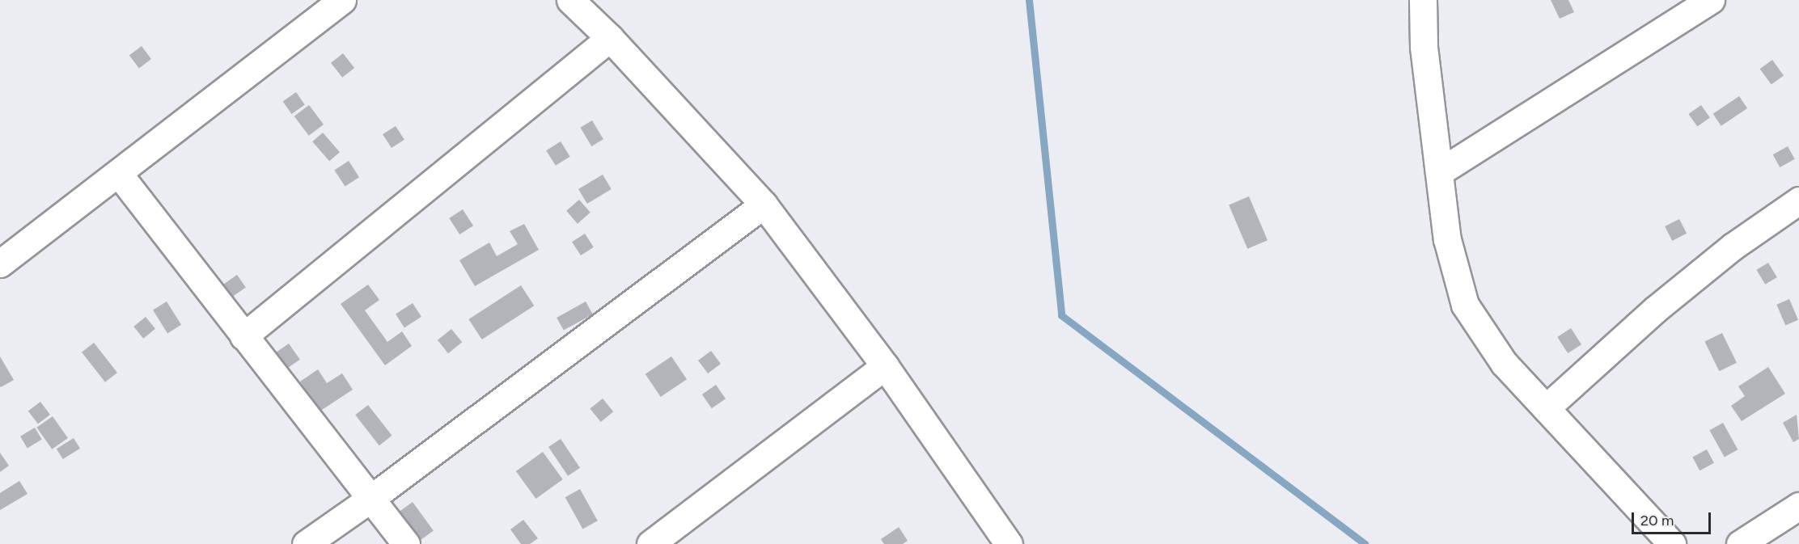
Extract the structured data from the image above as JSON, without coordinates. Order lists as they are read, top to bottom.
{
  "scale_bar": "20 m"
}
